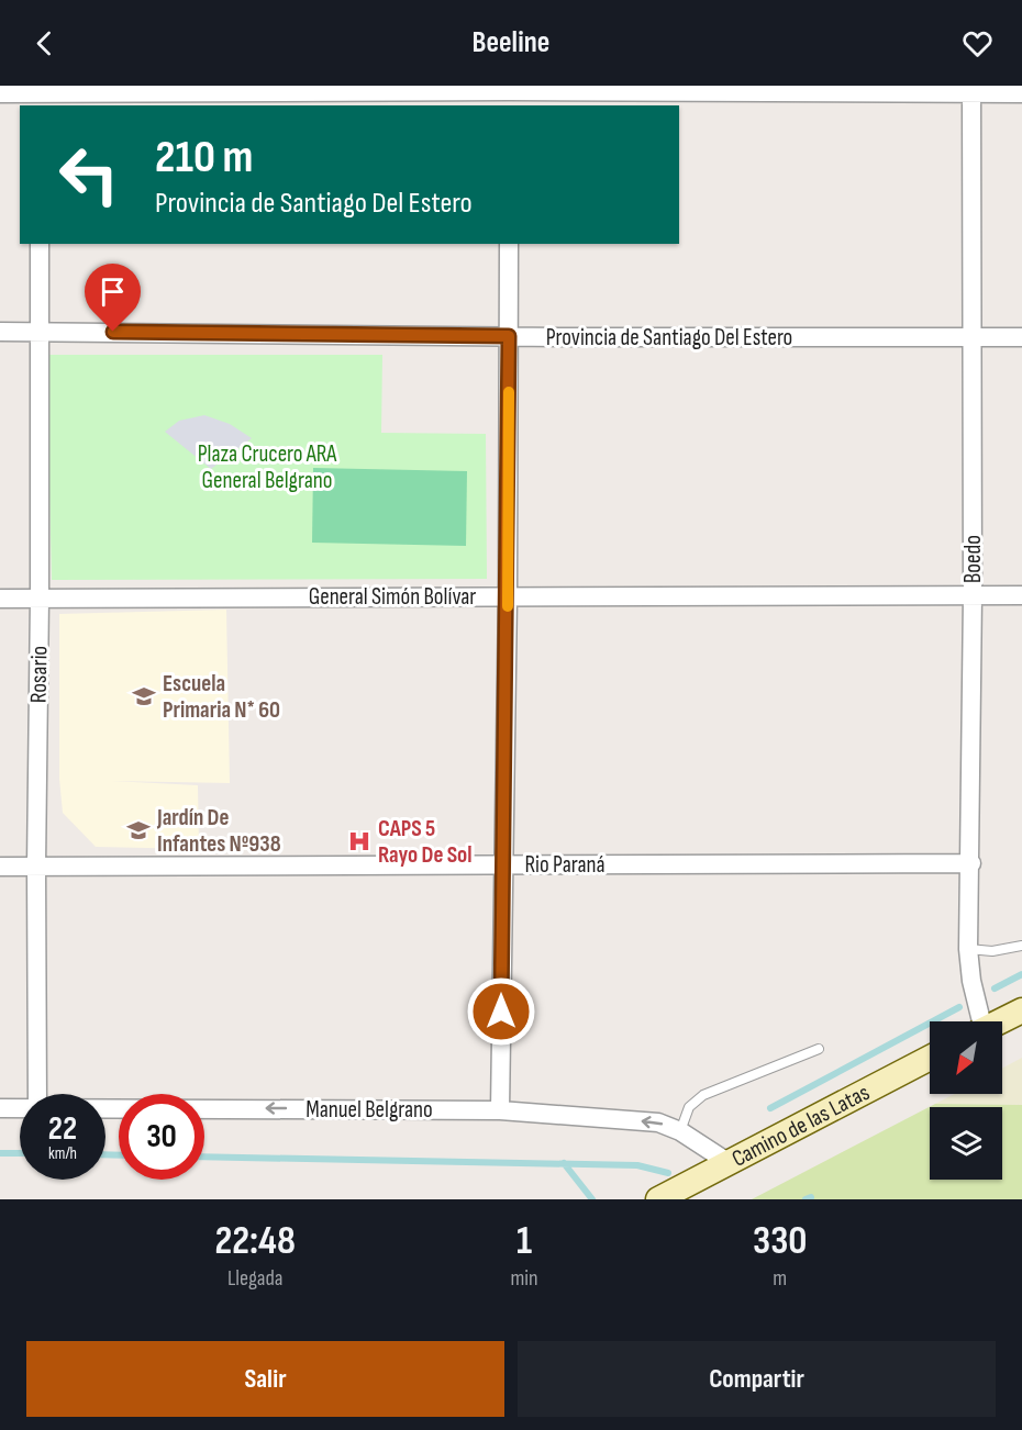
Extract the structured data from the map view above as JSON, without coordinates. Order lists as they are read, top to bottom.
{
  "streets": {
    "main road": ["Camino de las Latas"],
    "street": [
      "Provincia de Santiago Del Estero",
      "Boedo",
      "General Simón Bolívar",
      "Rosario",
      "Rio Paraná",
      "Manuel Belgrano"
    ]
  },
  "crossings": [
    ["Provincia de Santiago Del Estero", "Boedo"],
    ["Provincia de Santiago Del Estero", "Rosario"],
    ["Boedo", "General Simón Bolívar"],
    ["Boedo", "Rio Paraná"],
    ["General Simón Bolívar", "Rosario"],
    ["Rosario", "Rio Paraná"],
    ["Manuel Belgrano", "Camino de las Latas"]
  ],
  "one_way": ["Manuel Belgrano"],
  "parks": ["Plaza Crucero ARA General Belgrano"],
  "places": {
    "school or university": ["Escuela Primaria N* 60", "Jardín De Infantes Nº938"],
    "hospital": ["CAPS 5 Rayo De Sol"]
  },
  "north": "bottom left",
  "page": {
    "header": "Beeline",
    "turn": ["210 m", "Provincia de Santiago Del Estero"],
    "speed": "22 km/h",
    "limit": "30",
    "eta": [
      "22:48",
      "Llegada",
      "1",
      "min",
      "330",
      "m"
    ],
    "buttons": ["Salir", "Compartir"]
  }
}
